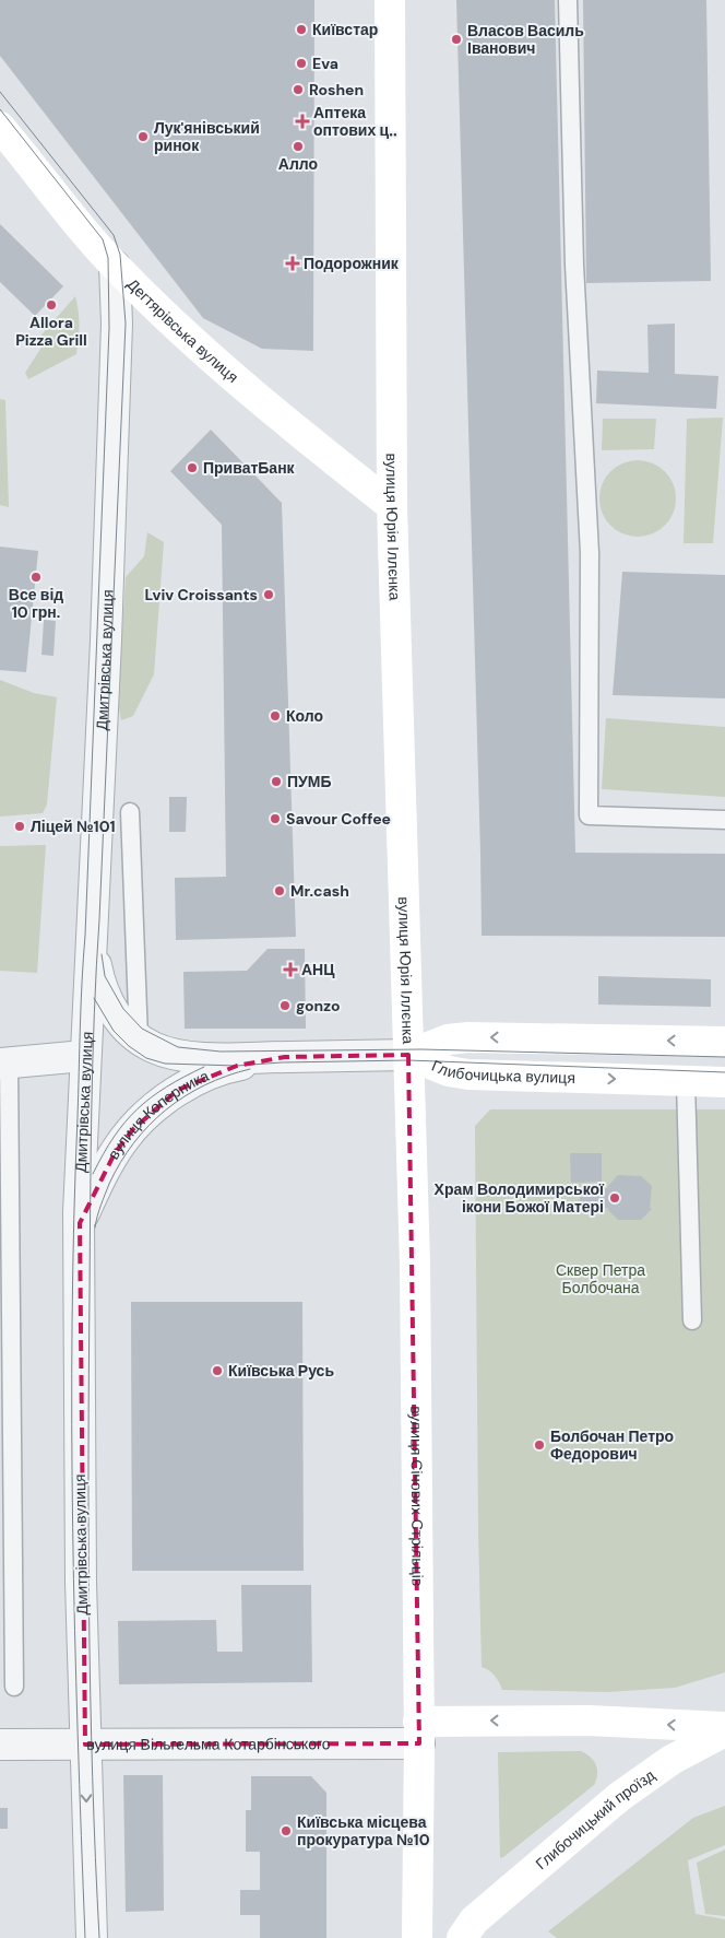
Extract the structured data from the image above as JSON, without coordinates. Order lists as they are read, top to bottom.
{
  "streets": {
    "main road": [
      "Дегтярівська вулиця",
      "вулиця Юрія Іллєнка",
      "Глибочицька вулиця",
      "вулиця Січових Стрільців",
      "Глибочицький проїзд"
    ],
    "street": ["Дмитрівська вулиця", "вулиця Коперника", "вулиця Вільгельма Котарбінського"]
  },
  "crossings": [
    ["Дегтярівська вулиця", "вулиця Юрія Іллєнка"],
    ["Дегтярівська вулиця", "Дмитрівська вулиця"],
    ["вулиця Юрія Іллєнка", "Глибочицька вулиця"],
    ["вулиця Юрія Іллєнка", "вулиця Коперника"],
    ["вулиця Юрія Іллєнка", "вулиця Січових Стрільців"],
    ["Дмитрівська вулиця", "вулиця Коперника"],
    ["Дмитрівська вулиця", "вулиця Вільгельма Котарбінського"],
    ["Глибочицька вулиця", "вулиця Коперника"],
    ["Глибочицька вулиця", "вулиця Січових Стрільців"],
    ["вулиця Коперника", "вулиця Січових Стрільців"],
    ["вулиця Січових Стрільців", "вулиця Вільгельма Котарбінського"]
  ],
  "parks": ["Сквер Петра Болбочана"],
  "places": {
    "other": [
      "Київстар",
      "Власов Василь Іванович",
      "Eva",
      "Roshen",
      "Лук'янівський ринок",
      "Алло",
      "Allora Pizza Grill",
      "ПриватБанк",
      "Все від 10 грн.",
      "Lviv Croissants",
      "Коло",
      "ПУМБ",
      "Savour Coffee",
      "Ліцей №101",
      "Mr.cash",
      "gonzo",
      "Храм Володимирської ікони Божої Матері",
      "Київська Русь",
      "Болбочан Петро Федорович",
      "Київська місцева прокуратура №10"
    ],
    "health": ["Аптека оптових ц‥", "Подорожник", "АНЦ"]
  }
}
